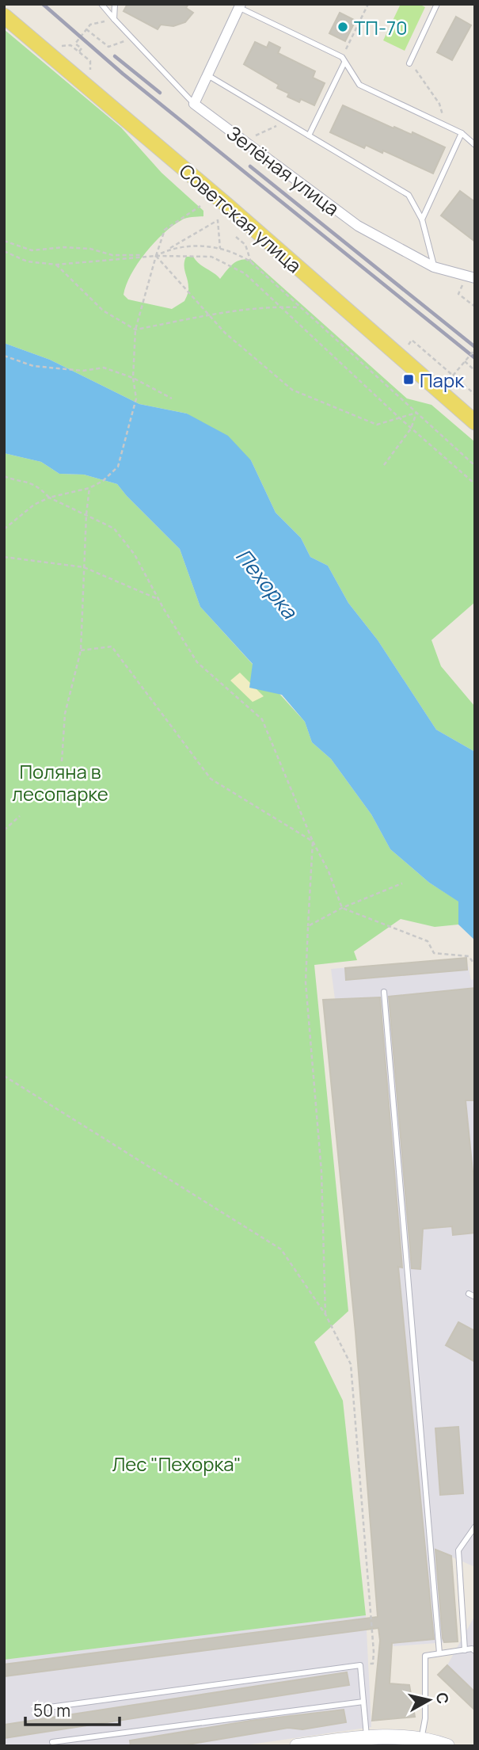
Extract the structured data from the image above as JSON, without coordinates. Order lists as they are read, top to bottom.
{
  "streets": {
    "main road": ["Советская улица"],
    "street": ["Зелёная улица"]
  },
  "water": ["Пехорка"],
  "parks": ["Поляна в лесопарке", "Лес \"Пехорка\""],
  "places": {
    "other": ["ТП-70"],
    "transit": ["Парк"]
  },
  "scale_bar": "50 m",
  "north": "right"
}
